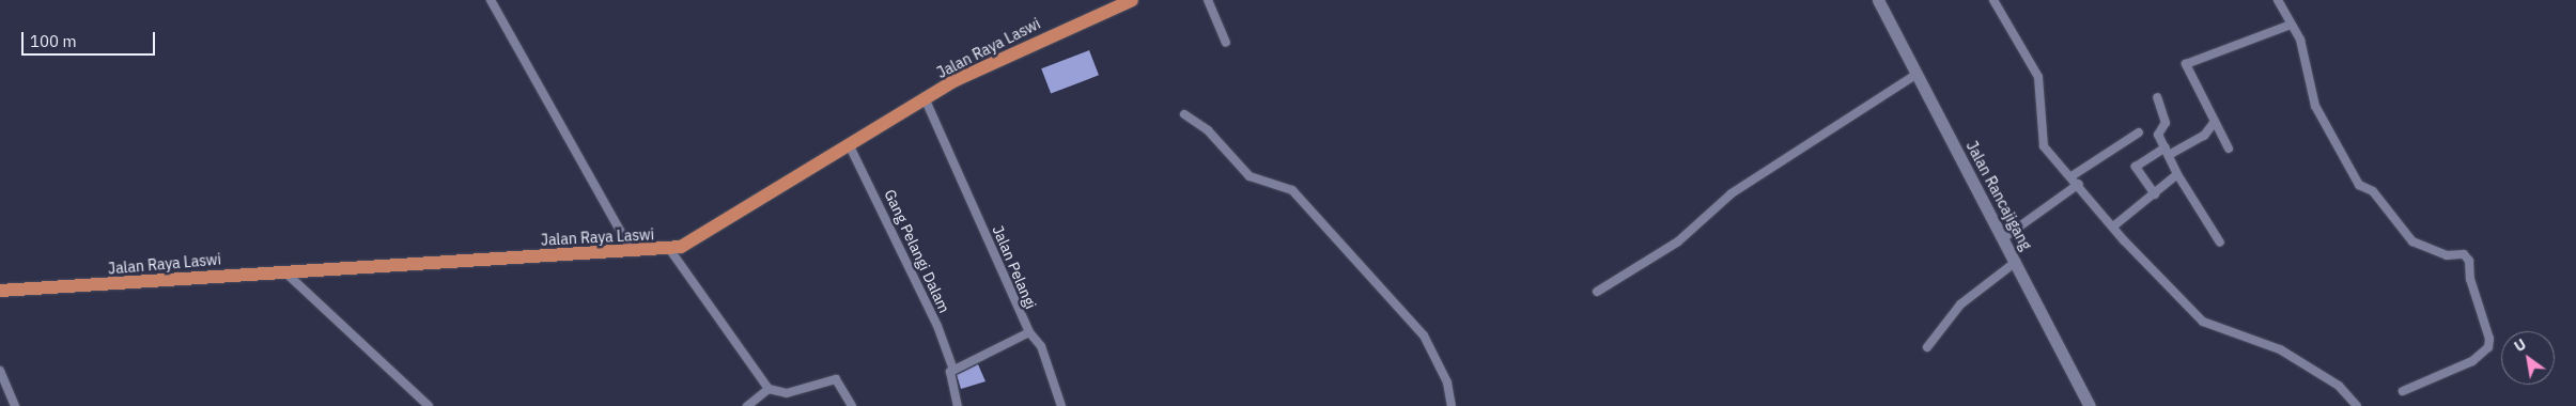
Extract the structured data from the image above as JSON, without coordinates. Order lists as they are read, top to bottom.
{
  "streets": {
    "main road": ["Jalan Raya Laswi", "Jalan Rancajigang"],
    "street": ["Gang Pelangi Dalam", "Jalan Pelangi"]
  },
  "crossings": [
    ["Jalan Raya Laswi", "Gang Pelangi Dalam"],
    ["Jalan Raya Laswi", "Jalan Pelangi"],
    ["Gang Pelangi Dalam", "Jalan Pelangi"]
  ],
  "scale_bar": "100 m",
  "north": "top left"
}
